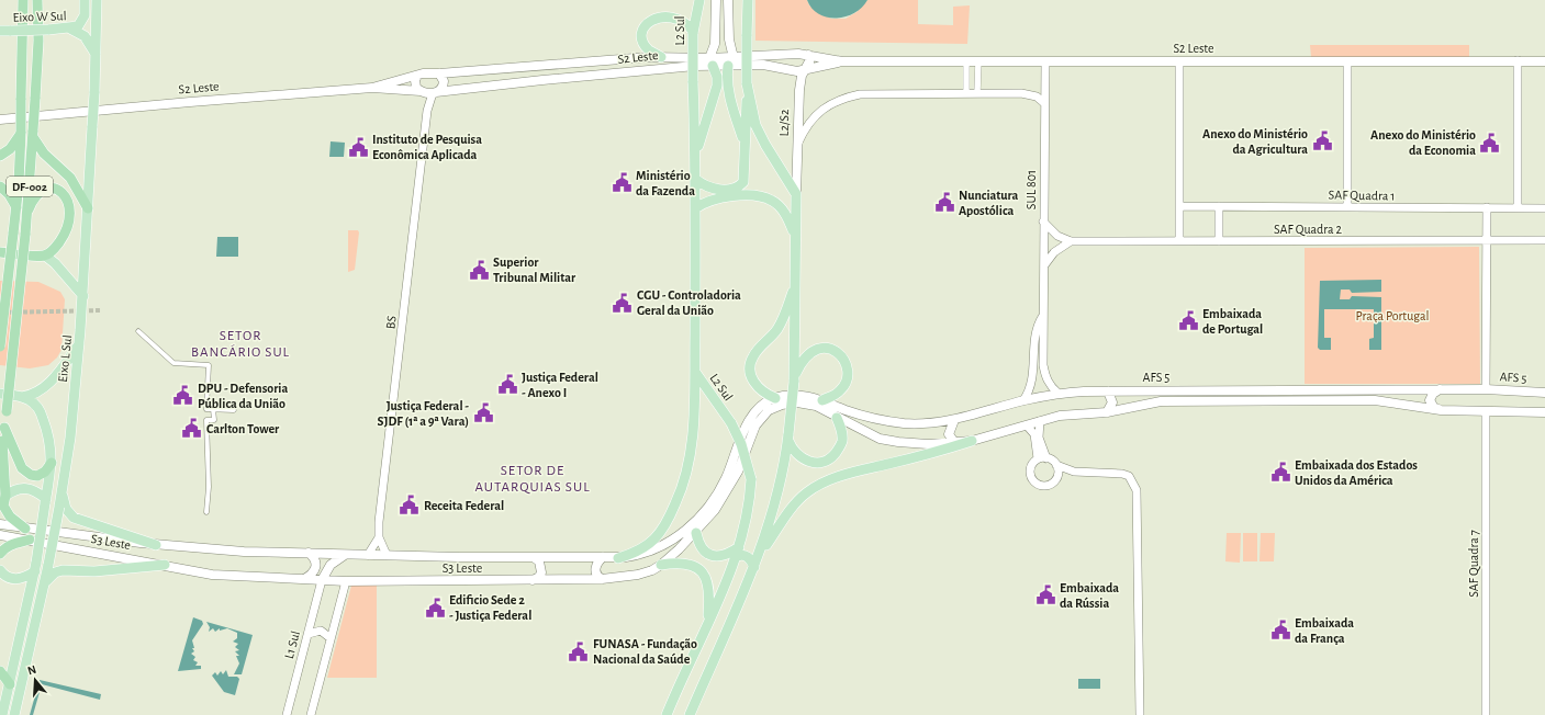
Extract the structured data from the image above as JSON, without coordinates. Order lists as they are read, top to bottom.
{
  "streets": {
    "highway": ["DF-002"],
    "main road": [
      "Eixo W Sul",
      "L2 Sul",
      "S2 Leste",
      "L2/S2",
      "Eixo L Sul",
      "AFS 5",
      "S3 Leste"
    ],
    "street": [
      "SUL 801",
      "SAF Quadra 1",
      "SAF Quadra 2",
      "BS",
      "SAF Quadra 7",
      "L1 Sul"
    ]
  },
  "crossings": [
    ["S2 Leste", "L2/S2"],
    ["S2 Leste", "SUL 801"],
    ["S2 Leste", "BS"],
    ["SUL 801", "AFS 5"],
    ["BS", "S3 Leste"],
    ["AFS 5", "S3 Leste"],
    ["AFS 5", "SAF Quadra 7"],
    ["S3 Leste", "L1 Sul"]
  ],
  "districts": ["SETOR BANCÁRIO SUL", "SETOR DE AUTARQUIAS SUL"],
  "parks": ["Praça Portugal"],
  "places": {
    "public building": [
      "Anexo do Ministério da Agricultura",
      "Anexo do Ministério da Economia",
      "Instituto de Pesquisa Econômica Aplicada",
      "Ministério da Fazenda",
      "Nunciatura Apostólica",
      "Superior Tribunal Militar",
      "CGU - Controladoria Geral da União",
      "Embaixada de Portugal",
      "Justiça Federal - Anexo I",
      "DPU - Defensoria Pública da União",
      "Justiça Federal - SJDF (1ª a 9ª Vara)",
      "Carlton Tower",
      "Embaixada dos Estados Unidos da América",
      "Receita Federal",
      "Embaixada da Rússia",
      "Edificio Sede 2 - Justiça Federal",
      "Embaixada da França",
      "FUNASA - Fundação Nacional da Saúde"
    ]
  },
  "north": "top"
}
